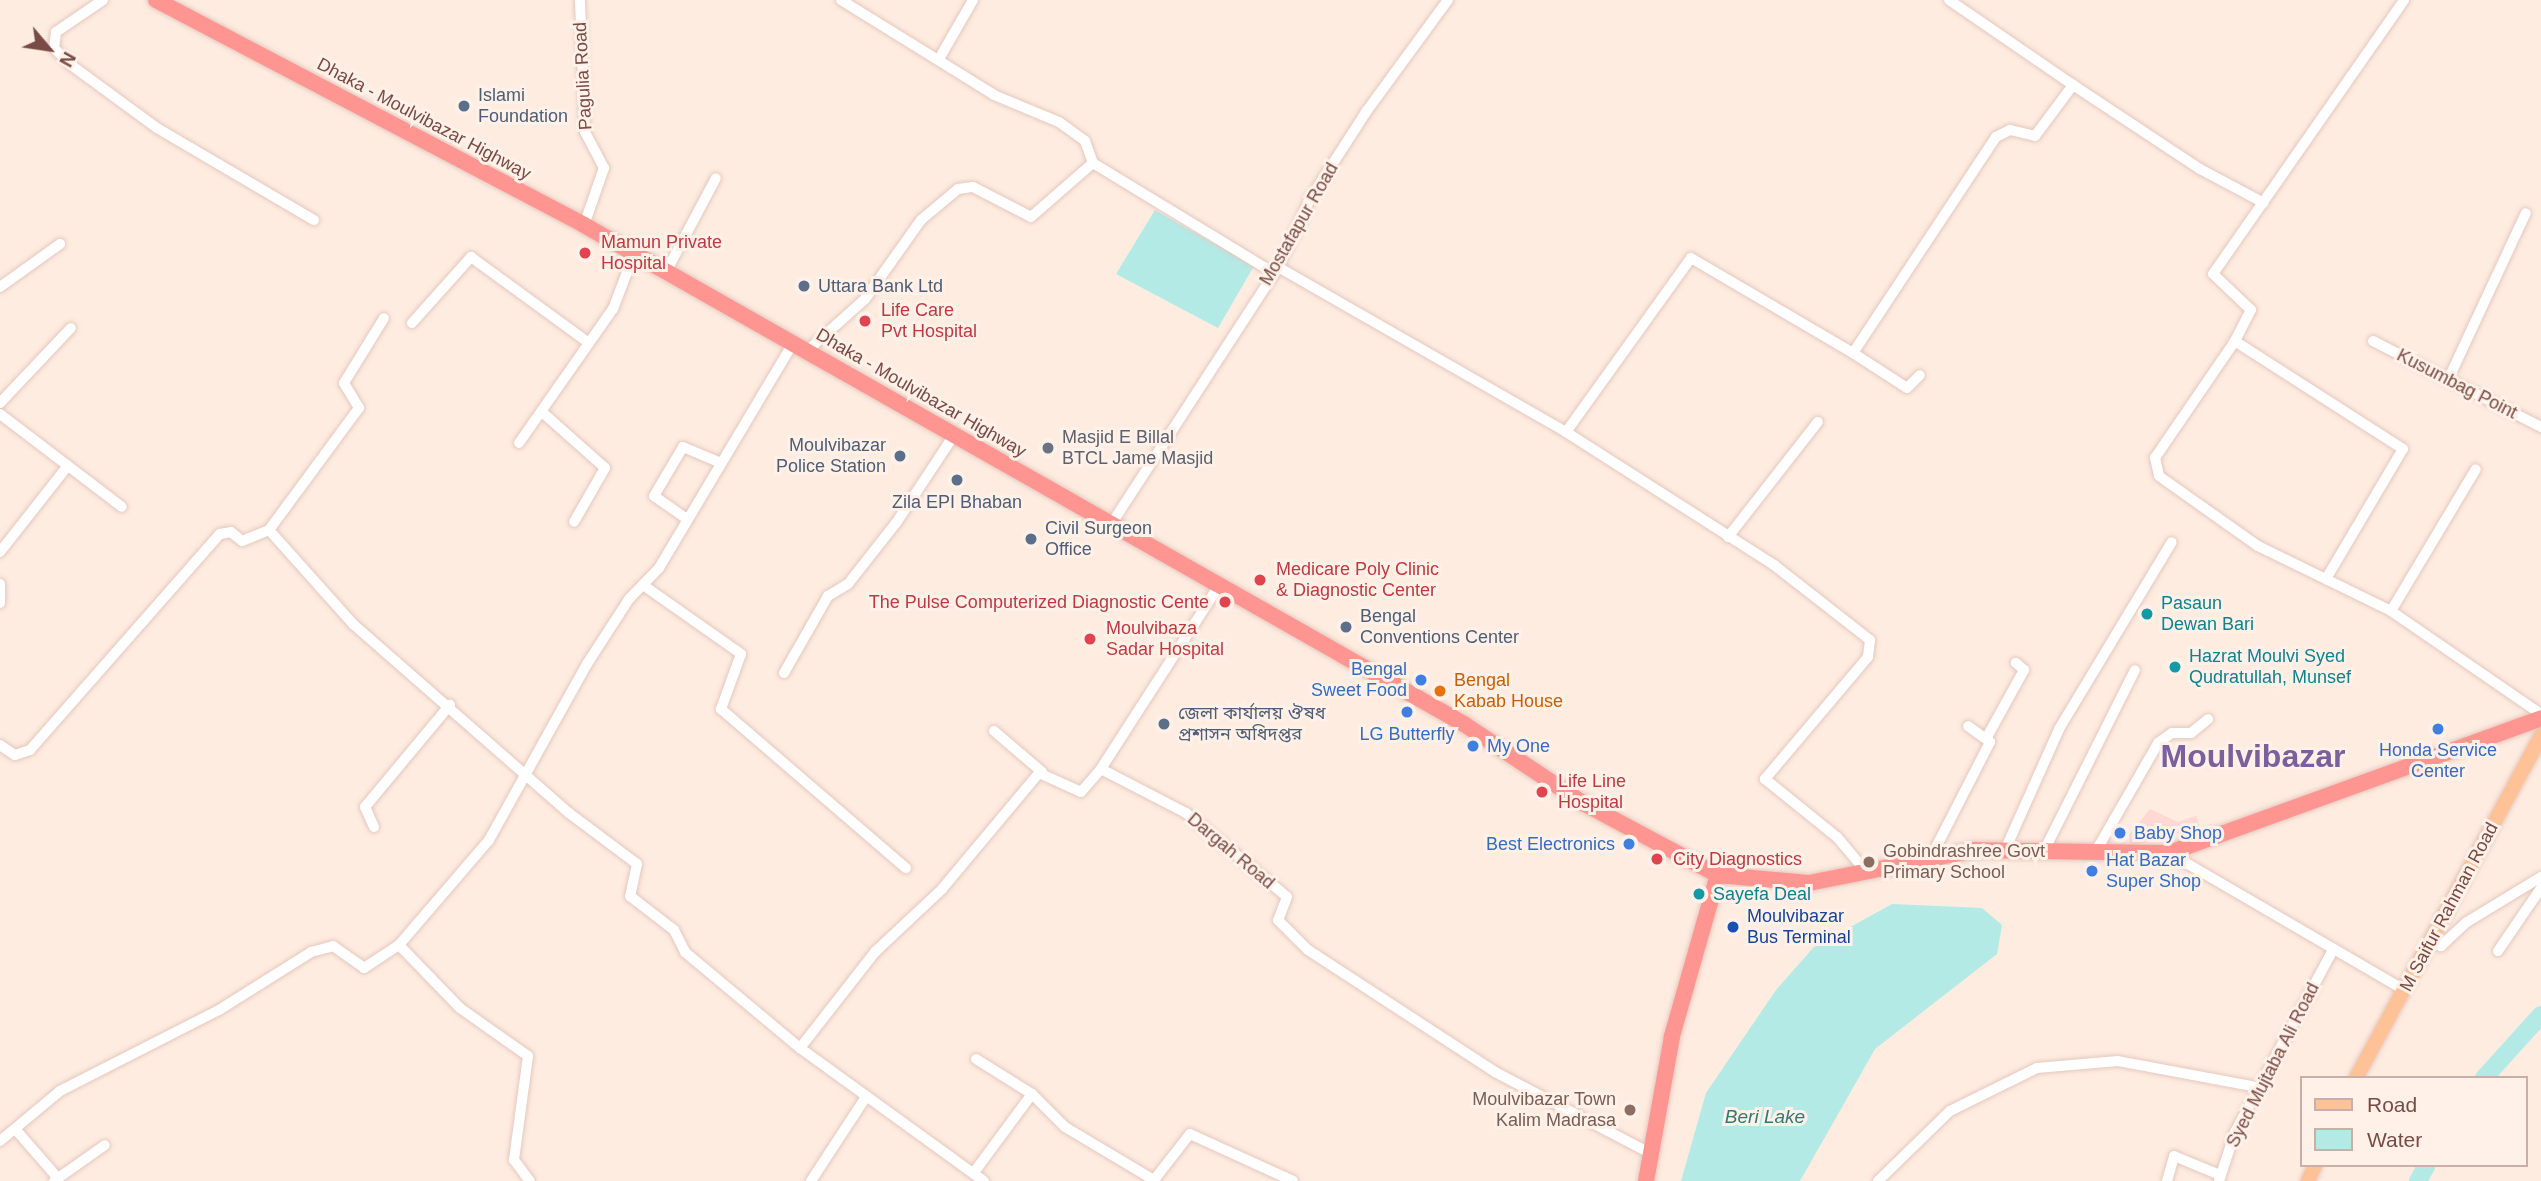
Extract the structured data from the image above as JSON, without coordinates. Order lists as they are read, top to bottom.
{
  "streets": {
    "highway": ["Dhaka - Moulvibazar Highway"],
    "main road": ["M Saifur Rahman Road"],
    "street": [
      "Pagulia Road",
      "Mostafapur Road",
      "Kusumbag Point",
      "Dargah Road",
      "Syed Mujtaba Ali Road"
    ]
  },
  "crossings": [
    ["Pagulia Road", "Dhaka - Moulvibazar Highway"],
    ["Dhaka - Moulvibazar Highway", "Mostafapur Road"]
  ],
  "districts": ["Moulvibazar"],
  "water": ["Beri Lake"],
  "places": [
    "Islami Foundation",
    "Mamun Private Hospital",
    "Uttara Bank Ltd",
    "Life Care Pvt Hospital",
    "Masjid E Billal BTCL Jame Masjid",
    "Moulvibazar Police Station",
    "Zila EPI Bhaban",
    "Civil Surgeon Office",
    "Medicare Poly Clinic & Diagnostic Center",
    "The Pulse Computerized Diagnostic Cente",
    "Pasaun Dewan Bari",
    "Bengal Conventions Center",
    "Moulvibaza Sadar Hospital",
    "Hazrat Moulvi Syed Qudratullah, Munsef",
    "Bengal Sweet Food",
    "Bengal Kabab House",
    "LG Butterfly",
    "জেলা কার্যালয় ঔষধ প্রশাসন অধিদপ্তর",
    "Honda Service Center",
    "My One",
    "Life Line Hospital",
    "Baby Shop",
    "Best Electronics",
    "City Diagnostics",
    "Gobindrashree Govt Primary School",
    "Hat Bazar Super Shop",
    "Sayefa Deal",
    "Moulvibazar Bus Terminal",
    "Moulvibazar Town Kalim Madrasa"
  ],
  "legend": ["Road", "Water"],
  "north": "bottom right"
}
